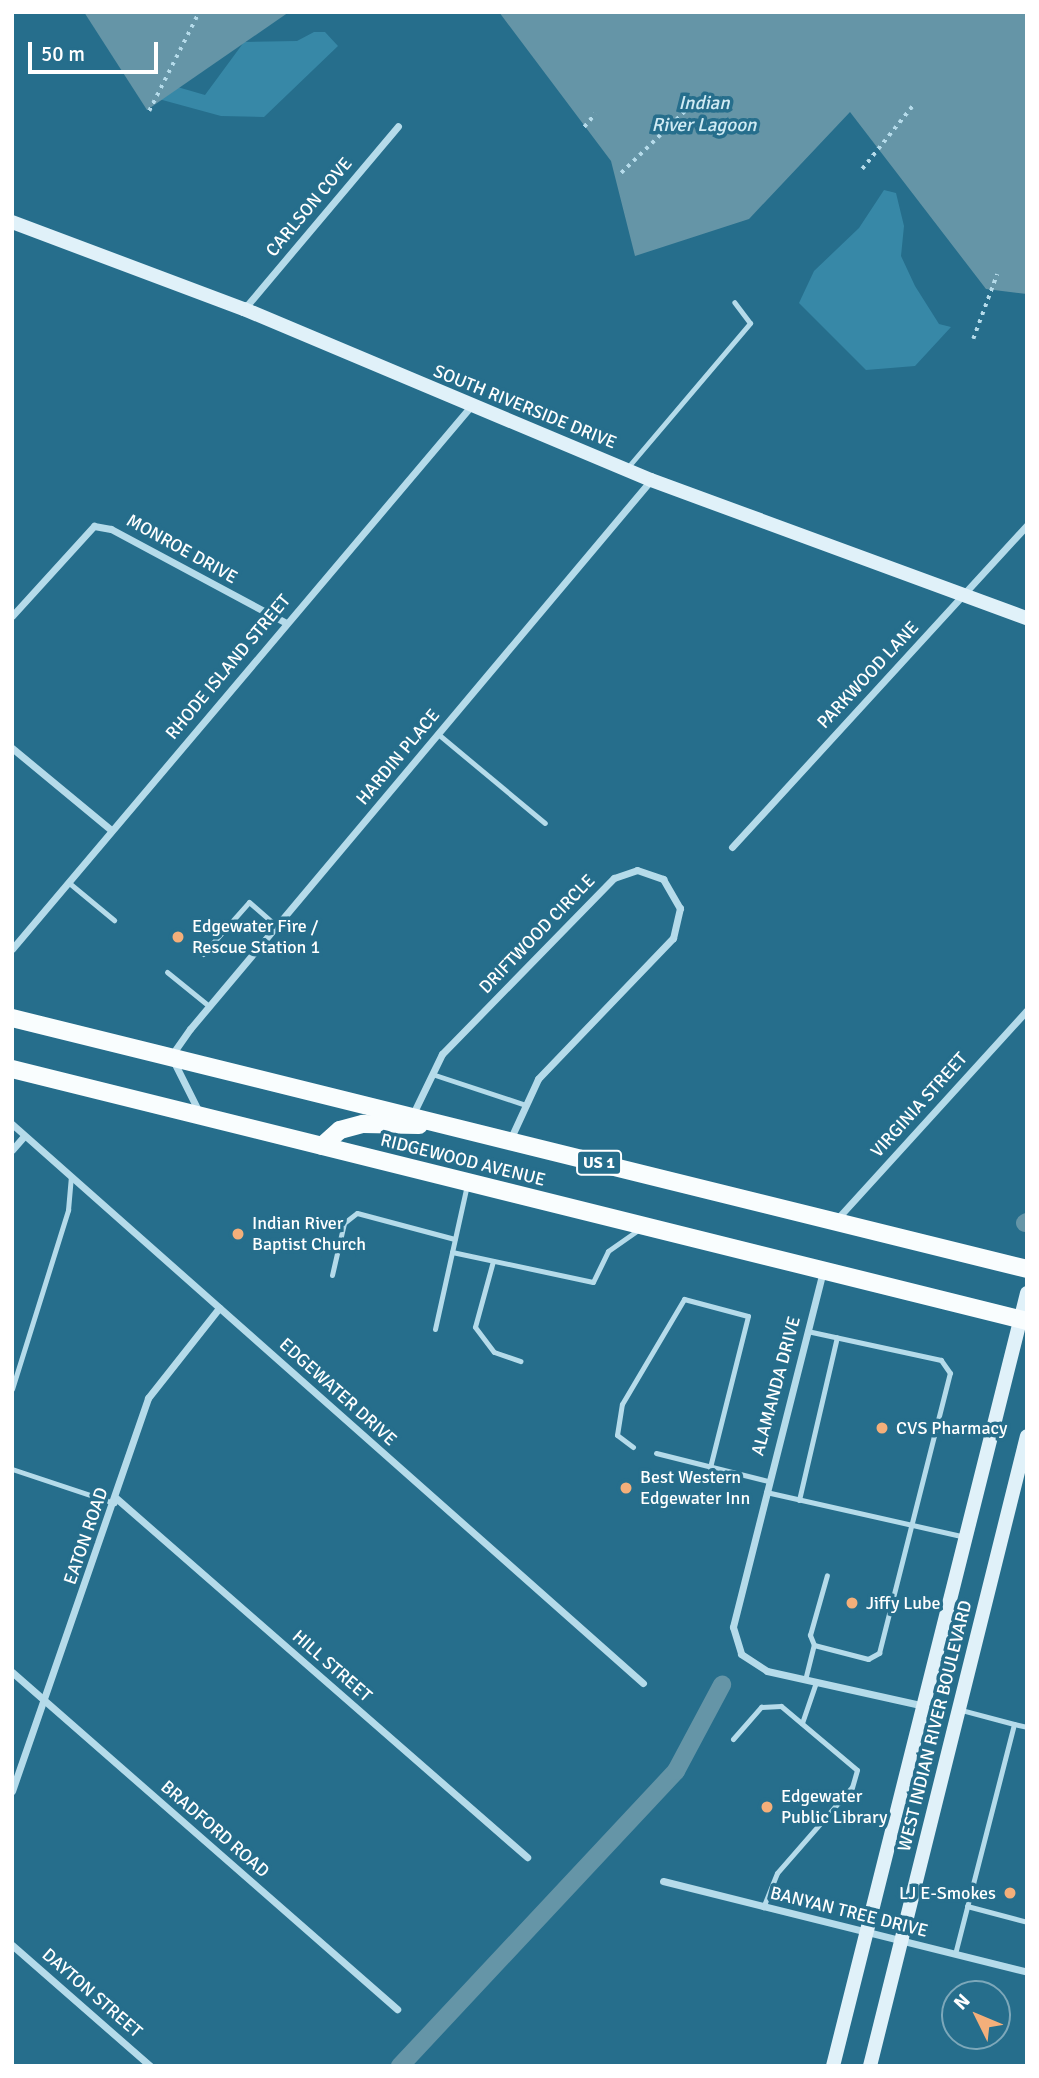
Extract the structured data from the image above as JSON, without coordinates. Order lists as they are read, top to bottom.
{
  "streets": {
    "main road": [
      "SOUTH RIVERSIDE DRIVE",
      "RIDGEWOOD AVENUE",
      "US 1",
      "WEST INDIAN RIVER BOULEVARD"
    ],
    "street": [
      "CARLSON COVE",
      "MONROE DRIVE",
      "RHODE ISLAND STREET",
      "PARKWOOD LANE",
      "HARDIN PLACE",
      "DRIFTWOOD CIRCLE",
      "VIRGINIA STREET",
      "ALAMANDA DRIVE",
      "EDGEWATER DRIVE",
      "EATON ROAD",
      "HILL STREET",
      "BRADFORD ROAD",
      "BANYAN TREE DRIVE",
      "DAYTON STREET"
    ]
  },
  "crossings": [
    ["CARLSON COVE", "SOUTH RIVERSIDE DRIVE"],
    ["SOUTH RIVERSIDE DRIVE", "RHODE ISLAND STREET"],
    ["SOUTH RIVERSIDE DRIVE", "PARKWOOD LANE"],
    ["SOUTH RIVERSIDE DRIVE", "HARDIN PLACE"],
    ["MONROE DRIVE", "RHODE ISLAND STREET"],
    ["HARDIN PLACE", "RIDGEWOOD AVENUE"],
    ["DRIFTWOOD CIRCLE", "RIDGEWOOD AVENUE"],
    ["VIRGINIA STREET", "RIDGEWOOD AVENUE"],
    ["RIDGEWOOD AVENUE", "ALAMANDA DRIVE"],
    ["RIDGEWOOD AVENUE", "WEST INDIAN RIVER BOULEVARD"],
    ["ALAMANDA DRIVE", "WEST INDIAN RIVER BOULEVARD"],
    ["EDGEWATER DRIVE", "EATON ROAD"],
    ["EATON ROAD", "HILL STREET"],
    ["EATON ROAD", "BRADFORD ROAD"],
    ["WEST INDIAN RIVER BOULEVARD", "BANYAN TREE DRIVE"]
  ],
  "water": ["Indian River Lagoon"],
  "places": [
    "Edgewater Fire / Rescue Station 1",
    "Indian River Baptist Church",
    "CVS Pharmacy",
    "Best Western Edgewater Inn",
    "Jiffy Lube",
    "Edgewater Public Library",
    "LJ E-Smokes"
  ],
  "scale_bar": "50 m",
  "north": "top left"
}
